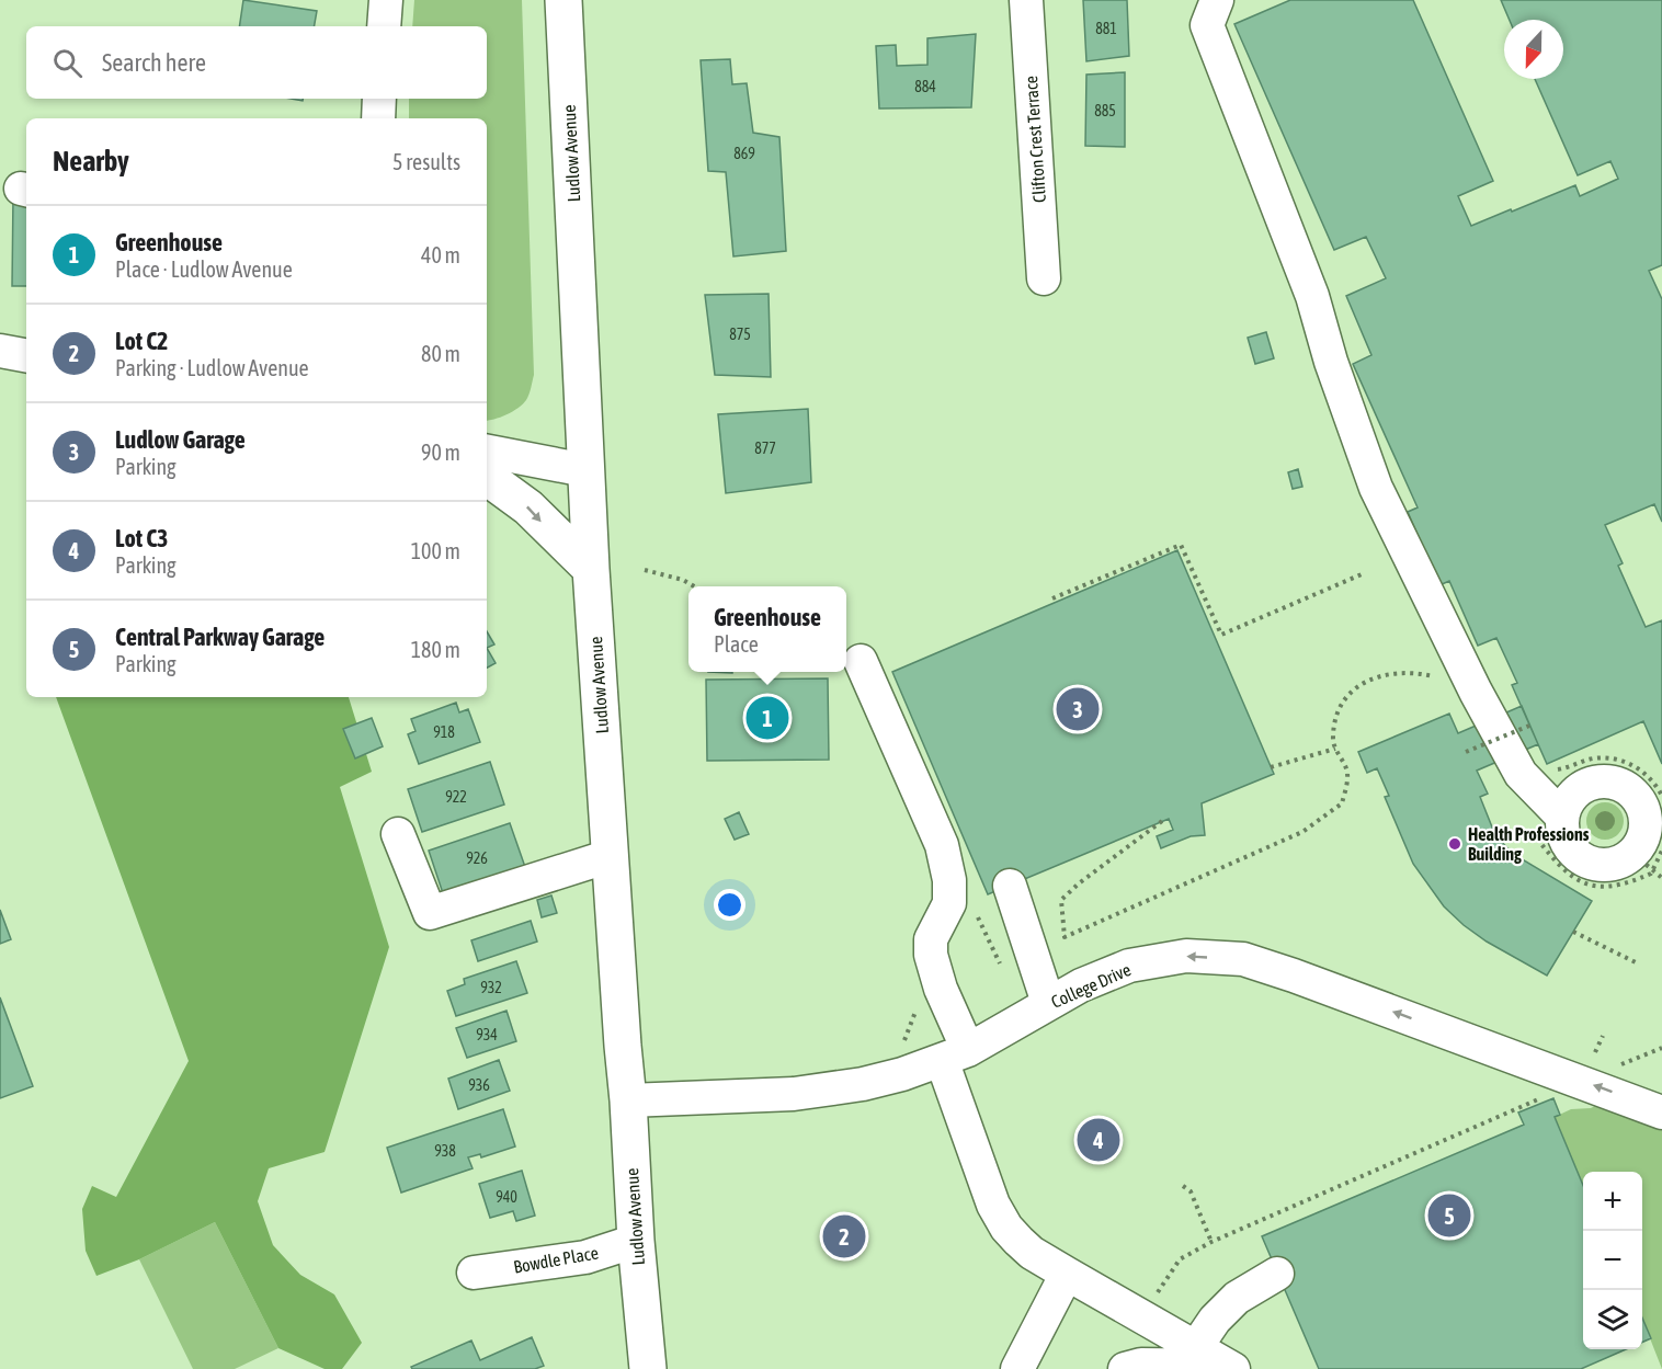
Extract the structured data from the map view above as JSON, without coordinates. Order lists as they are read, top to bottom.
{
  "streets": {
    "main road": ["Ludlow Avenue"],
    "street": ["Clifton Crest Terrace", "College Drive", "Bowdle Place"]
  },
  "crossings": [
    ["Ludlow Avenue", "College Drive"],
    ["Ludlow Avenue", "Bowdle Place"]
  ],
  "one_way": ["College Drive"],
  "places": ["Health Professions Building"],
  "house_numbers": [
    "881",
    "884",
    "885",
    "869",
    "875",
    "877",
    "918",
    "922",
    "926",
    "932",
    "934",
    "936",
    "938",
    "940"
  ],
  "north": "bottom",
  "page": {
    "search": "Search here",
    "heading": ["Nearby", "5 results"],
    "list": [
      {
        "mark": "1",
        "name": "Greenhouse",
        "note": "Place · Ludlow Avenue",
        "value": "40 m"
      },
      {
        "mark": "2",
        "name": "Lot C2",
        "note": "Parking · Ludlow Avenue",
        "value": "80 m"
      },
      {
        "mark": "3",
        "name": "Ludlow Garage",
        "note": "Parking",
        "value": "90 m"
      },
      {
        "mark": "4",
        "name": "Lot C3",
        "note": "Parking",
        "value": "100 m"
      },
      {
        "mark": "5",
        "name": "Central Parkway Garage",
        "note": "Parking",
        "value": "180 m"
      }
    ],
    "popup": ["Greenhouse", "Place"],
    "pins": [
      "3",
      "1",
      "4",
      "5",
      "2"
    ],
    "map_buttons": ["+", "−"]
  }
}
